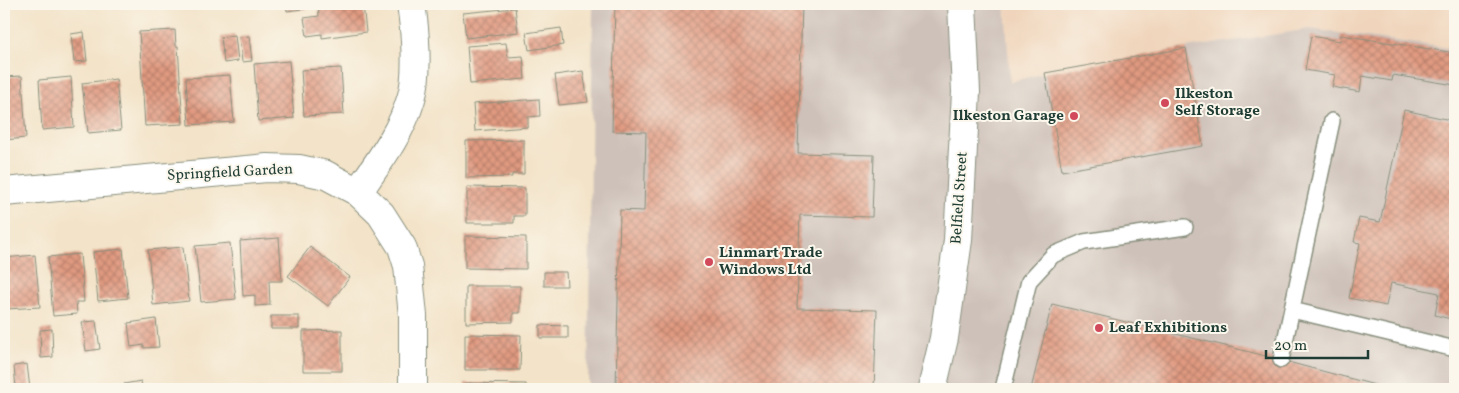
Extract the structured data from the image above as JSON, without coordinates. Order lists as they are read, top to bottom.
{
  "streets": {
    "street": ["Springfield Garden", "Belfield Street"]
  },
  "places": [
    "Ilkeston Self Storage",
    "Ilkeston Garage",
    "Linmart Trade Windows Ltd",
    "Leaf Exhibitions"
  ],
  "scale_bar": "20 m"
}
